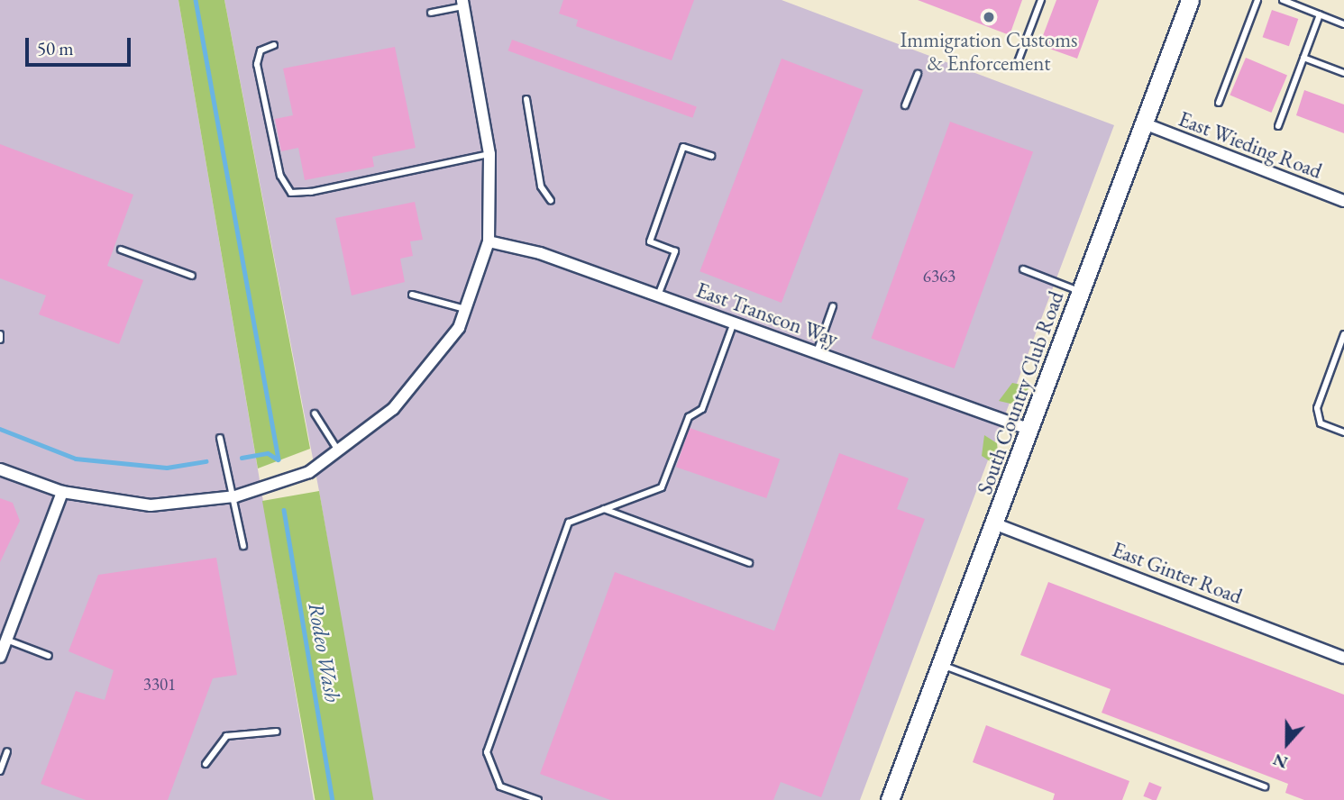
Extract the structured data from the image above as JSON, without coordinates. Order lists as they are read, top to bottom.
{
  "streets": {
    "street": [
      "East Wieding Road",
      "East Transcon Way",
      "South Country Club Road",
      "East Ginter Road"
    ]
  },
  "crossings": [
    ["East Wieding Road", "South Country Club Road"],
    ["East Transcon Way", "South Country Club Road"],
    ["South Country Club Road", "East Ginter Road"]
  ],
  "water": ["Rodeo Wash"],
  "places": ["Immigration Customs & Enforcement"],
  "house_numbers": ["6363", "3301"],
  "scale_bar": "50 m",
  "north": "bottom"
}
